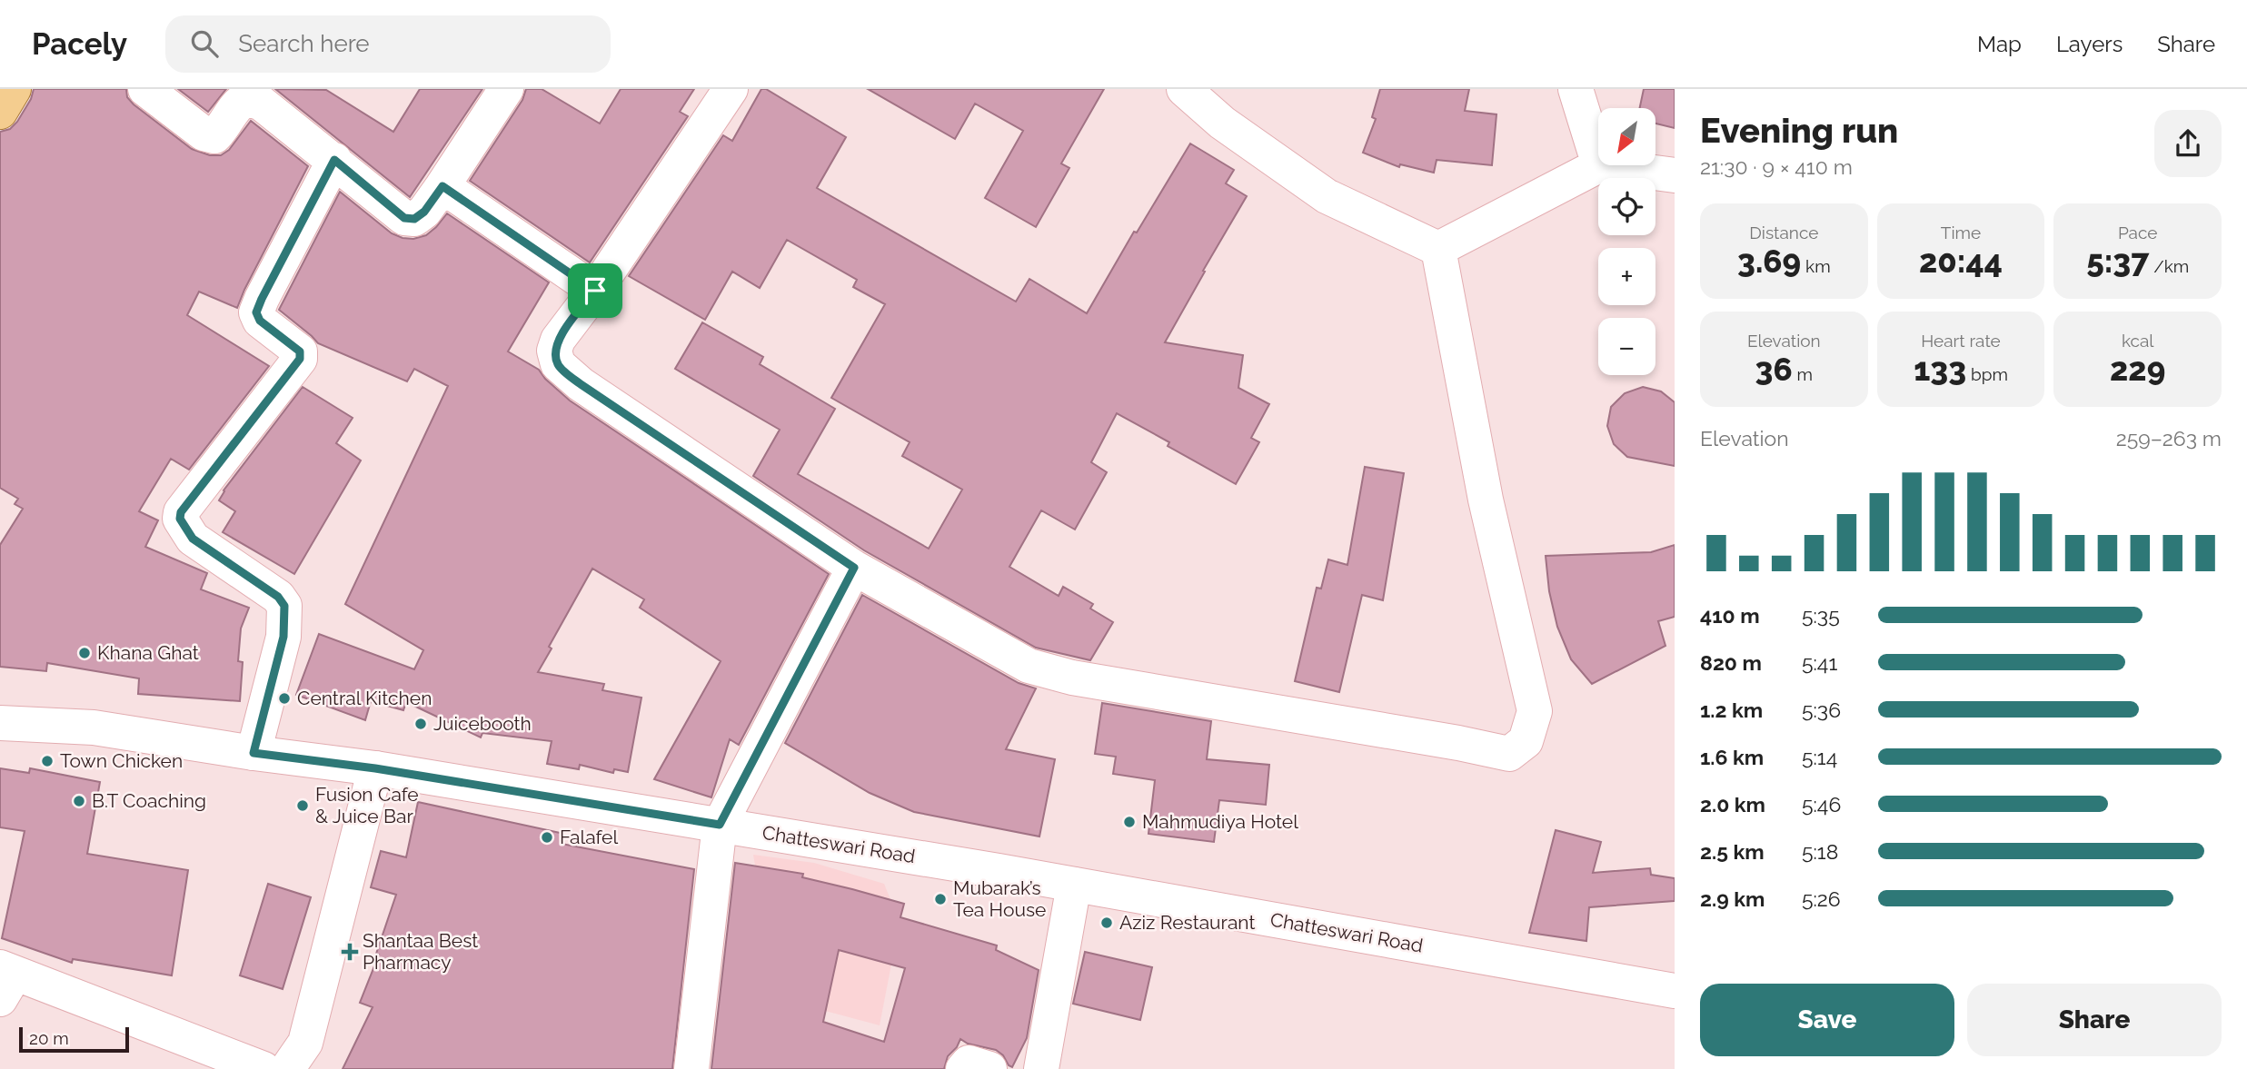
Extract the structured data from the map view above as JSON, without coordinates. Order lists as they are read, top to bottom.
{
  "streets": {
    "street": ["Chatteswari Road"]
  },
  "places": {
    "other": [
      "Khana Ghat",
      "Central Kitchen",
      "Juicebooth",
      "Town Chicken",
      "B.T Coaching",
      "Fusion Cafe & Juice Bar",
      "Mahmudiya Hotel",
      "Falafel",
      "Mubarak’s Tea House",
      "Aziz Restaurant"
    ],
    "health": ["Shantaa Best Pharmacy"]
  },
  "scale_bar": "20 m",
  "north": "bottom left",
  "page": {
    "header": "Pacely",
    "search": "Search here",
    "nav": ["Map", "Layers", "Share"],
    "heading": ["Evening run", "21:30 · 9 × 410 m"],
    "map_buttons": ["+", "−"],
    "stats": [
      ["Distance", "3.69 km"],
      ["Time", "20:44"],
      ["Pace", "5:37 /km"],
      ["Elevation", "36 m"],
      ["Heart rate", "133 bpm"],
      ["kcal", "229"]
    ],
    "chart": ["Elevation", "259–263 m"],
    "list": [
      {
        "name": "410 m",
        "note": "5:35"
      },
      {
        "name": "820 m",
        "note": "5:41"
      },
      {
        "name": "1.2 km",
        "note": "5:36"
      },
      {
        "name": "1.6 km",
        "note": "5:14"
      },
      {
        "name": "2.0 km",
        "note": "5:46"
      },
      {
        "name": "2.5 km",
        "note": "5:18"
      },
      {
        "name": "2.9 km",
        "note": "5:26"
      }
    ],
    "buttons": ["Save", "Share"],
    "scale": "20 m"
  }
}
